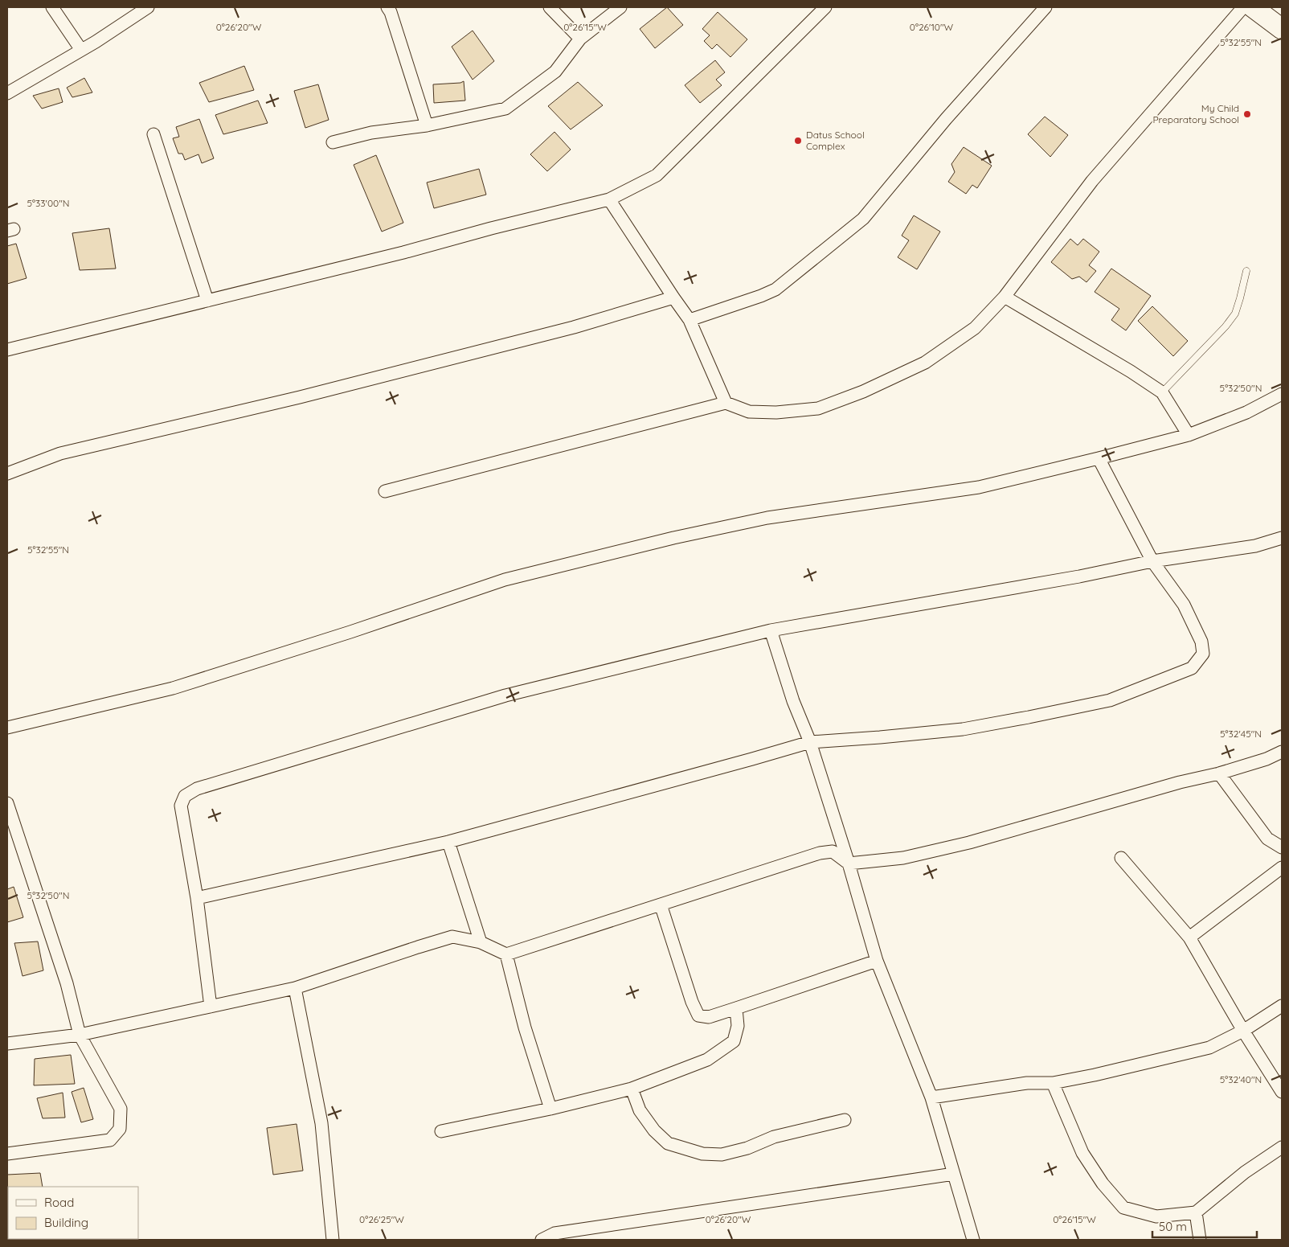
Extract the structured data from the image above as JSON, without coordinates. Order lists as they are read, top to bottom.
{
  "places": ["My Child Preparatory School", "Datus School Complex"],
  "legend": ["Road", "Building"],
  "scale_bar": "50 m",
  "coordinates": [
    "0°26'20\"W",
    "0°26'15\"W",
    "0°26'10\"W",
    "5°32'55\"N",
    "5°33'00\"N",
    "5°32'50\"N",
    "5°32'45\"N",
    "5°32'40\"N",
    "0°26'25\"W"
  ]
}
